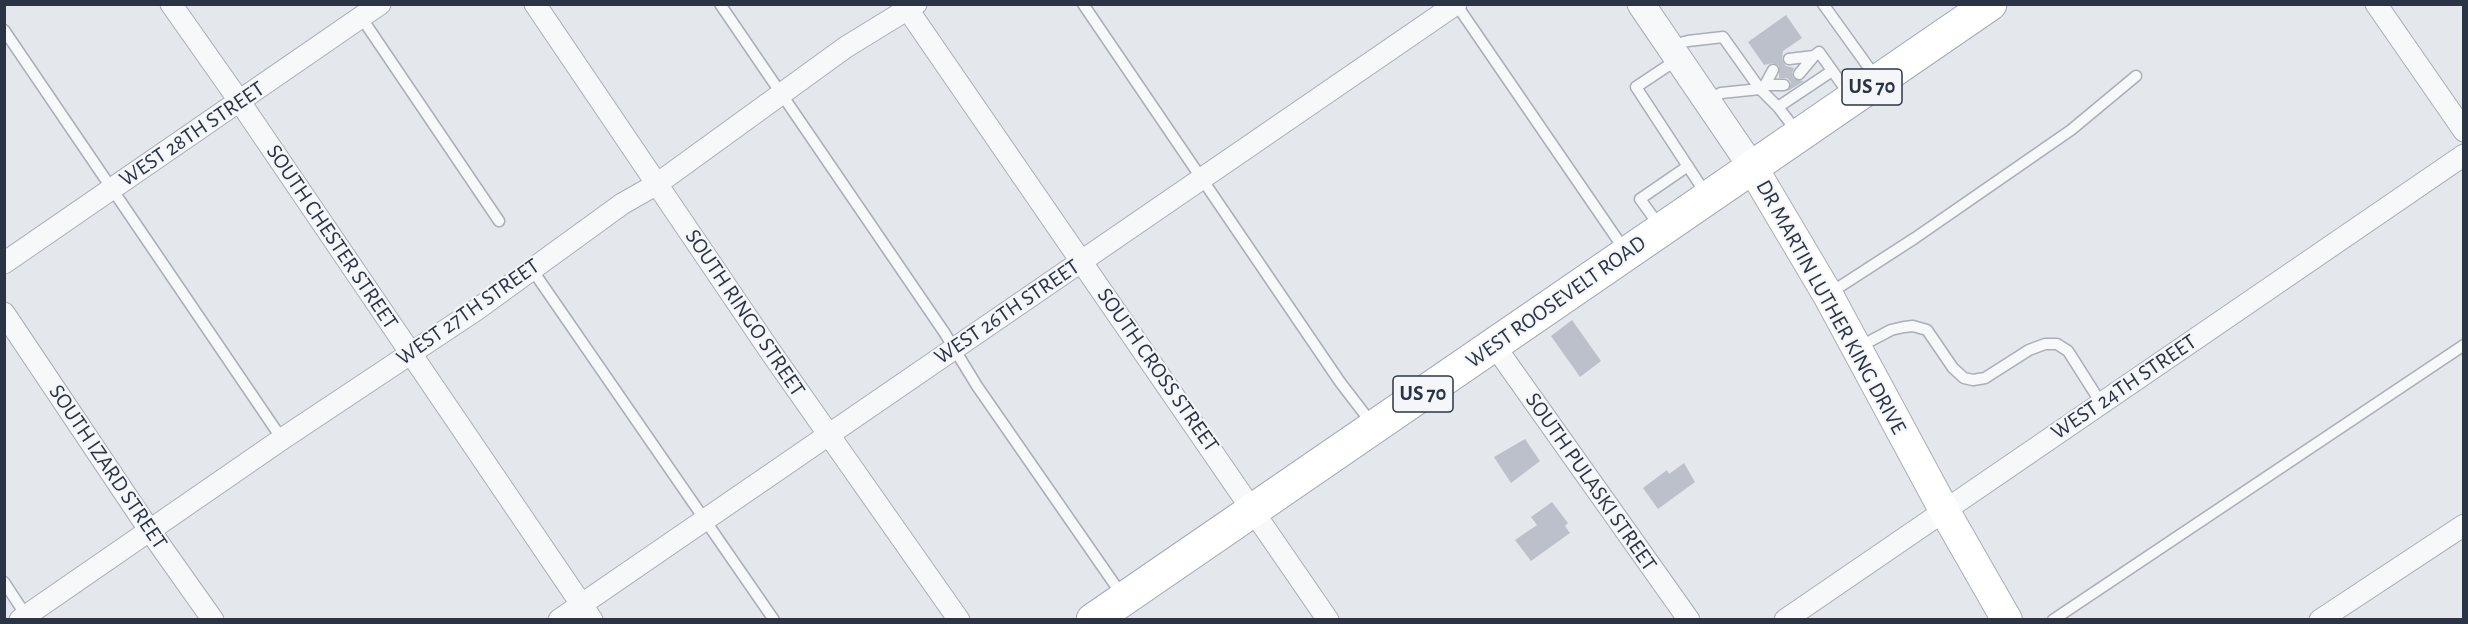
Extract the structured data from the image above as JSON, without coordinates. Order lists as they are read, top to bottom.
{
  "streets": {
    "main road": ["US 70", "WEST ROOSEVELT ROAD", "DR MARTIN LUTHER KING DRIVE"],
    "street": [
      "WEST 28TH STREET",
      "SOUTH CHESTER STREET",
      "WEST 27TH STREET",
      "WEST 26TH STREET",
      "SOUTH RINGO STREET",
      "SOUTH CROSS STREET",
      "WEST 24TH STREET",
      "SOUTH IZARD STREET",
      "SOUTH PULASKI STREET"
    ]
  },
  "crossings": [
    ["WEST 28TH STREET", "SOUTH CHESTER STREET"],
    ["SOUTH CHESTER STREET", "WEST 27TH STREET"],
    ["SOUTH CHESTER STREET", "WEST 26TH STREET"],
    ["WEST ROOSEVELT ROAD", "DR MARTIN LUTHER KING DRIVE"],
    ["WEST ROOSEVELT ROAD", "SOUTH CROSS STREET"],
    ["WEST ROOSEVELT ROAD", "SOUTH PULASKI STREET"],
    ["DR MARTIN LUTHER KING DRIVE", "WEST 24TH STREET"],
    ["WEST 27TH STREET", "SOUTH RINGO STREET"],
    ["WEST 27TH STREET", "SOUTH CROSS STREET"],
    ["WEST 27TH STREET", "SOUTH IZARD STREET"],
    ["WEST 26TH STREET", "SOUTH RINGO STREET"],
    ["WEST 26TH STREET", "SOUTH CROSS STREET"]
  ]
}
